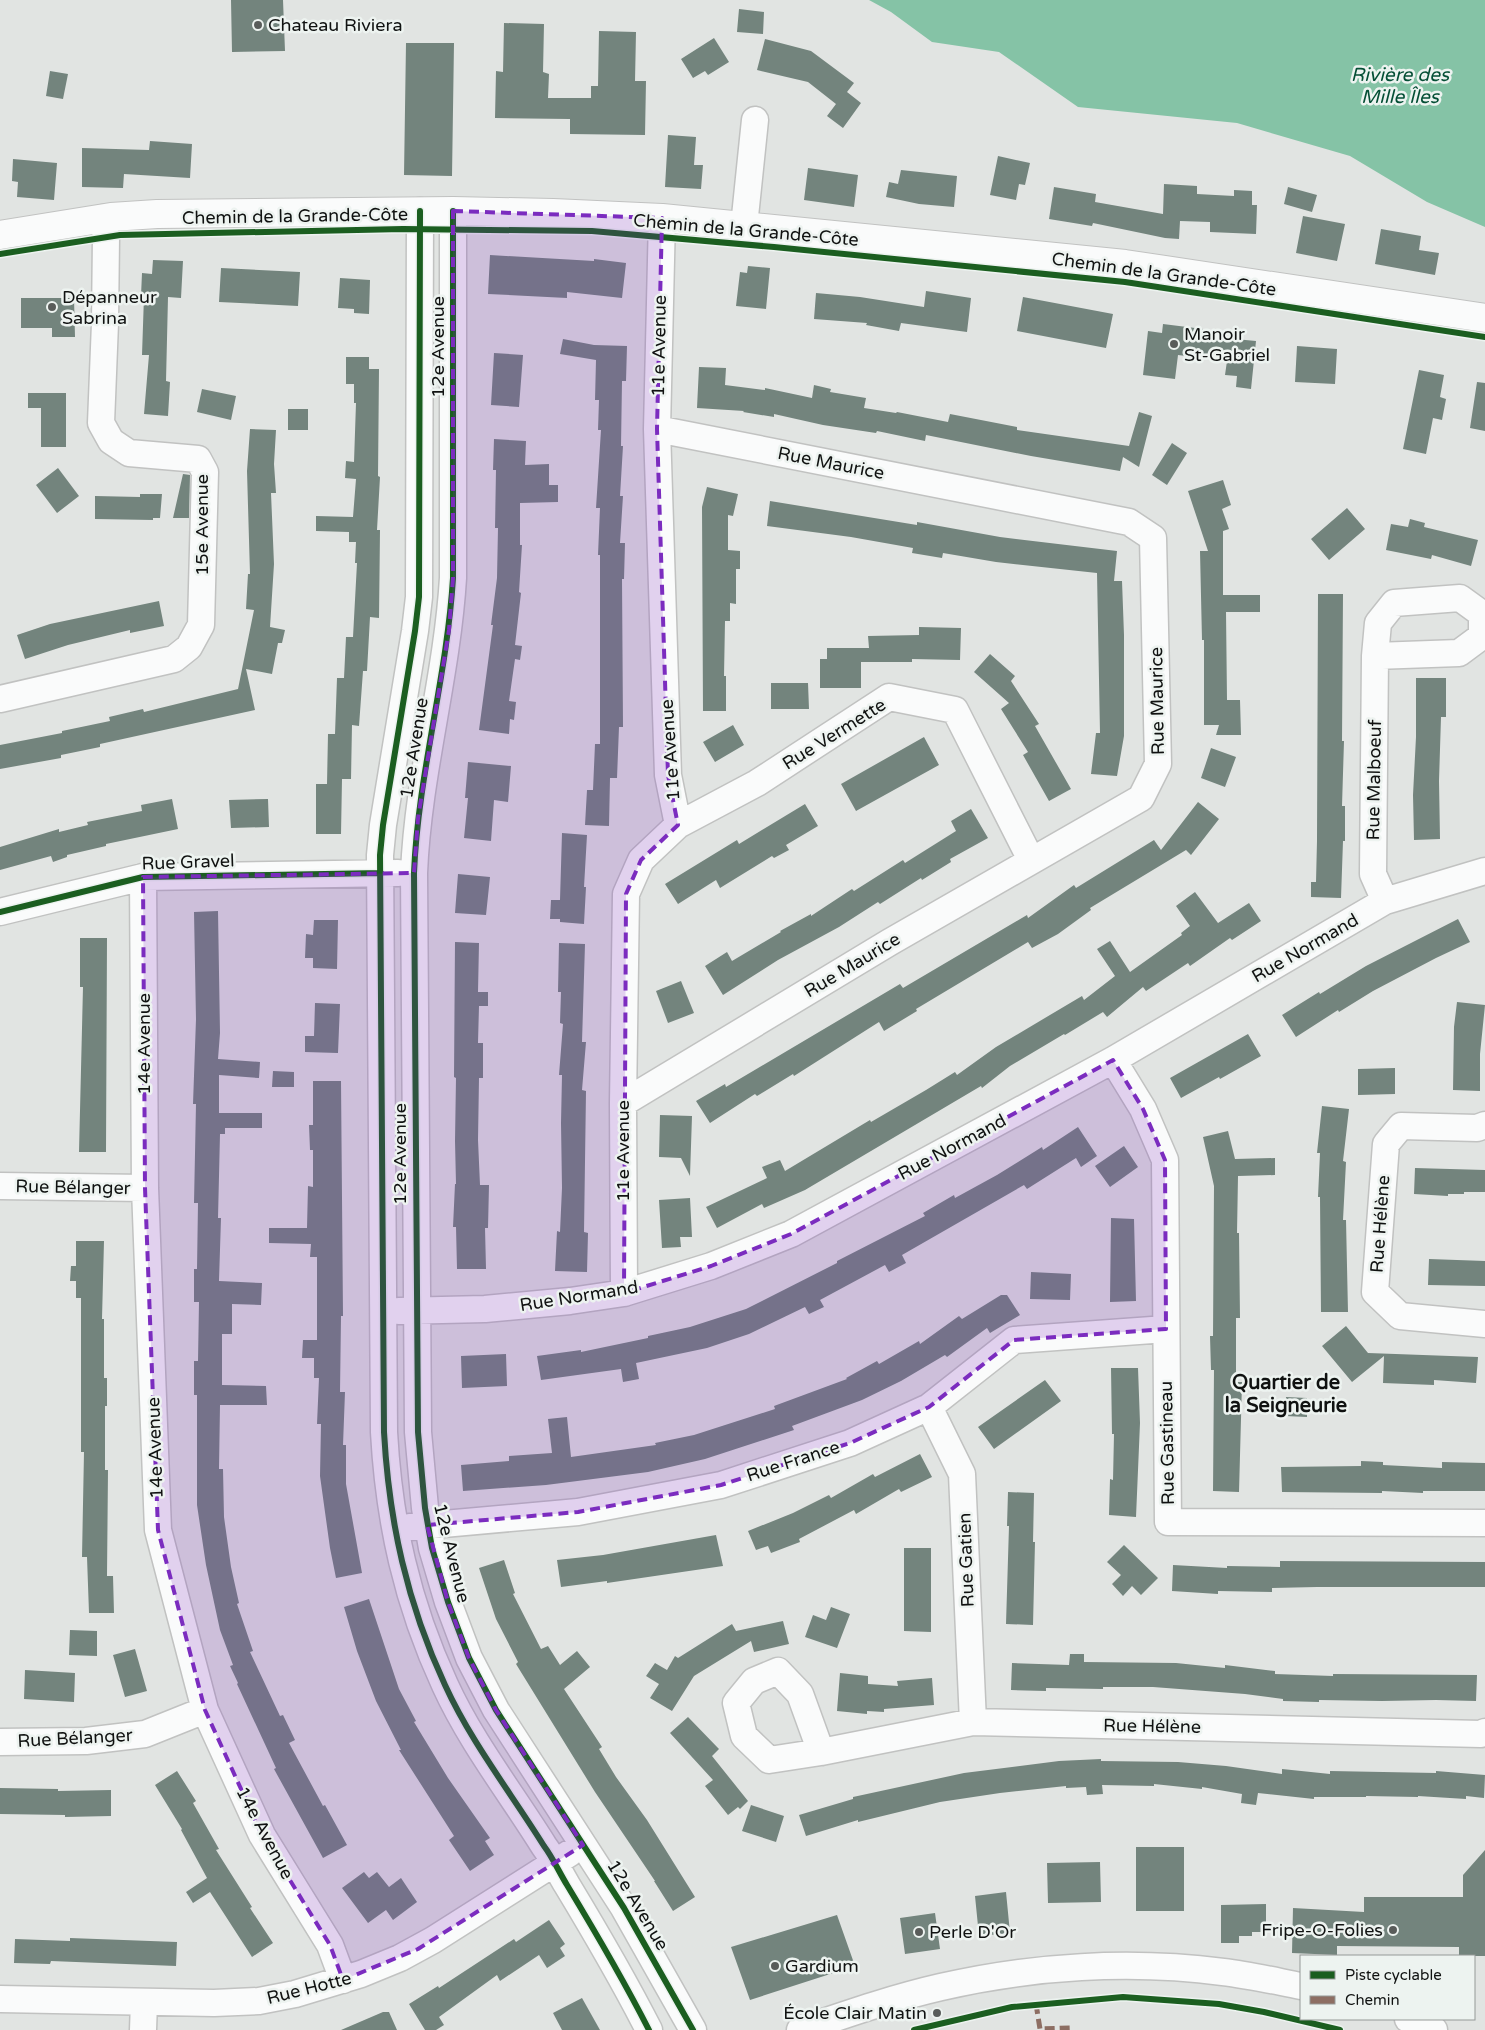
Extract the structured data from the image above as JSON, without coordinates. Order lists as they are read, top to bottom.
{
  "streets": {
    "main road": ["Chemin de la Grande-Côte"],
    "street": [
      "11e Avenue",
      "12e Avenue",
      "Rue Maurice",
      "15e Avenue",
      "Rue Vermette",
      "Rue Malboeuf",
      "Rue Gravel",
      "Rue Normand",
      "14e Avenue",
      "Rue Bélanger",
      "Rue Hélène",
      "Rue Gastineau",
      "Rue France",
      "Rue Gatien",
      "Rue Hotte"
    ]
  },
  "crossings": [
    ["Chemin de la Grande-Côte", "11e Avenue"],
    ["Chemin de la Grande-Côte", "12e Avenue"],
    ["Chemin de la Grande-Côte", "15e Avenue"],
    ["11e Avenue", "Rue Maurice"],
    ["11e Avenue", "Rue Vermette"],
    ["11e Avenue", "Rue Normand"],
    ["12e Avenue", "Rue Gravel"],
    ["12e Avenue", "Rue Normand"],
    ["12e Avenue", "Rue France"],
    ["12e Avenue", "Rue Hotte"],
    ["Rue Maurice", "Rue Vermette"],
    ["Rue Malboeuf", "Rue Normand"],
    ["Rue Gravel", "14e Avenue"],
    ["Rue Normand", "Rue Gastineau"],
    ["14e Avenue", "Rue Bélanger"],
    ["14e Avenue", "Rue Hotte"],
    ["Rue Hélène", "Rue Gatien"],
    ["Rue Gastineau", "Rue France"],
    ["Rue France", "Rue Gatien"]
  ],
  "districts": ["Quartier de la Seigneurie"],
  "water": ["Rivière des Mille Îles"],
  "places": [
    "Chateau Riviera",
    "Dépanneur Sabrina",
    "Manoir St-Gabriel",
    "Fripe-O-Folies",
    "Perle D'Or",
    "Gardium",
    "École Clair Matin"
  ],
  "legend": ["Piste cyclable", "Chemin"]
}
